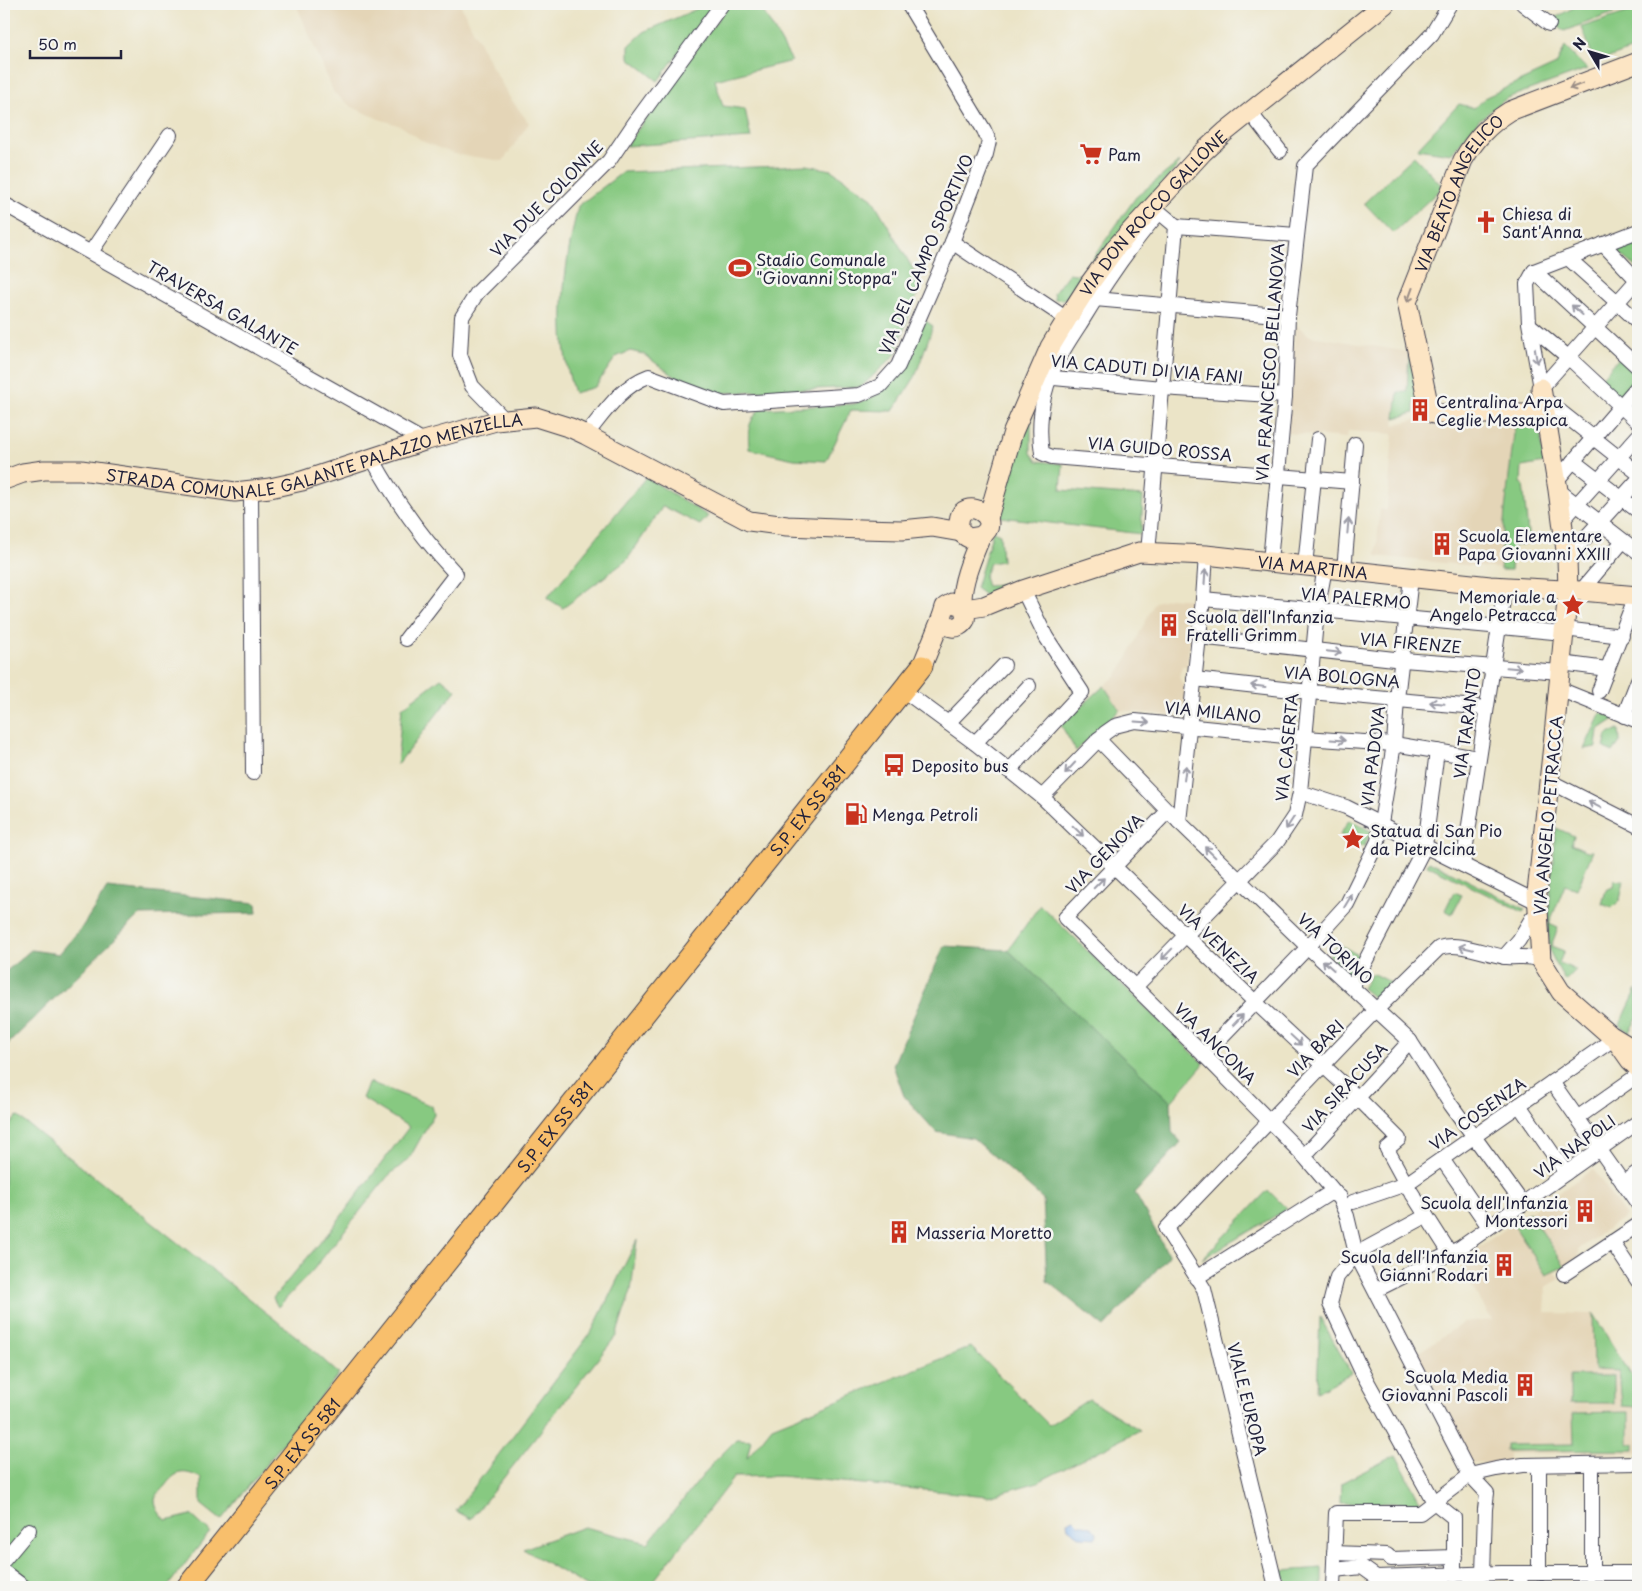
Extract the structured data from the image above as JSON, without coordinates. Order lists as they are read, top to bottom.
{
  "streets": {
    "main road": ["S.P. EX SS 581"],
    "street": [
      "VIA BEATO ANGELICO",
      "VIA DUE COLONNE",
      "VIA DON ROCCO GALLONE",
      "VIA DEL CAMPO SPORTIVO",
      "TRAVERSA GALANTE",
      "VIA FRANCESCO BELLANOVA",
      "VIA CADUTI DI VIA FANI",
      "STRADA COMUNALE GALANTE PALAZZO MENZELLA",
      "VIA GUIDO ROSSA",
      "VIA MARTINA",
      "VIA PALERMO",
      "VIA FIRENZE",
      "VIA BOLOGNA",
      "VIA MILANO",
      "VIA TARANTO",
      "VIA CASERTA",
      "VIA PADOVA",
      "VIA ANGELO PETRACCA",
      "VIA GENOVA",
      "VIA VENEZIA",
      "VIA TORINO",
      "VIA ANCONA",
      "VIA BARI",
      "VIA SIRACUSA",
      "VIA COSENZA",
      "VIA NAPOLI",
      "VIALE EUROPA"
    ]
  },
  "crossings": [
    ["VIA BEATO ANGELICO", "VIA ANGELO PETRACCA"],
    ["VIA DUE COLONNE", "STRADA COMUNALE GALANTE PALAZZO MENZELLA"],
    ["VIA DON ROCCO GALLONE", "VIA CADUTI DI VIA FANI"],
    ["VIA DON ROCCO GALLONE", "STRADA COMUNALE GALANTE PALAZZO MENZELLA"],
    ["VIA DON ROCCO GALLONE", "VIA GUIDO ROSSA"],
    ["VIA DEL CAMPO SPORTIVO", "STRADA COMUNALE GALANTE PALAZZO MENZELLA"],
    ["TRAVERSA GALANTE", "STRADA COMUNALE GALANTE PALAZZO MENZELLA"],
    ["VIA FRANCESCO BELLANOVA", "VIA CADUTI DI VIA FANI"],
    ["VIA FRANCESCO BELLANOVA", "VIA GUIDO ROSSA"],
    ["VIA FRANCESCO BELLANOVA", "VIA MARTINA"],
    ["VIA CADUTI DI VIA FANI", "VIA GUIDO ROSSA"],
    ["VIA MARTINA", "VIA TARANTO"],
    ["VIA MARTINA", "VIA CASERTA"],
    ["VIA MARTINA", "VIA PADOVA"],
    ["VIA MARTINA", "VIA ANGELO PETRACCA"],
    ["VIA PALERMO", "VIA TARANTO"],
    ["VIA PALERMO", "VIA CASERTA"],
    ["VIA PALERMO", "VIA PADOVA"],
    ["VIA PALERMO", "VIA ANGELO PETRACCA"],
    ["VIA FIRENZE", "VIA TARANTO"],
    ["VIA FIRENZE", "VIA CASERTA"],
    ["VIA FIRENZE", "VIA PADOVA"],
    ["VIA FIRENZE", "VIA ANGELO PETRACCA"],
    ["VIA BOLOGNA", "VIA TARANTO"],
    ["VIA BOLOGNA", "VIA CASERTA"],
    ["VIA BOLOGNA", "VIA PADOVA"],
    ["VIA MILANO", "VIA TARANTO"],
    ["VIA MILANO", "VIA CASERTA"],
    ["VIA MILANO", "VIA PADOVA"],
    ["VIA MILANO", "VIA VENEZIA"],
    ["VIA MILANO", "VIA TORINO"],
    ["VIA CASERTA", "VIA VENEZIA"],
    ["VIA CASERTA", "VIA TORINO"],
    ["VIA CASERTA", "VIA ANCONA"],
    ["VIA PADOVA", "VIA VENEZIA"],
    ["VIA PADOVA", "VIA TORINO"],
    ["VIA PADOVA", "VIA ANCONA"],
    ["S.P. EX SS 581", "VIA VENEZIA"],
    ["VIA ANGELO PETRACCA", "VIA BARI"],
    ["VIA GENOVA", "VIA VENEZIA"],
    ["VIA GENOVA", "VIA TORINO"],
    ["VIA GENOVA", "VIA ANCONA"],
    ["VIA VENEZIA", "VIA BARI"],
    ["VIA VENEZIA", "VIA SIRACUSA"],
    ["VIA VENEZIA", "VIA COSENZA"],
    ["VIA VENEZIA", "VIA NAPOLI"],
    ["VIA TORINO", "VIA BARI"],
    ["VIA TORINO", "VIA SIRACUSA"],
    ["VIA TORINO", "VIA COSENZA"],
    ["VIA TORINO", "VIA NAPOLI"],
    ["VIA ANCONA", "VIA BARI"],
    ["VIA ANCONA", "VIA SIRACUSA"],
    ["VIA BARI", "VIALE EUROPA"]
  ],
  "one_way": [
    "VIA FIRENZE",
    "VIA BOLOGNA",
    "VIA CASERTA",
    "VIA GENOVA"
  ],
  "places": {
    "supermarket": ["Pam"],
    "church": ["Chiesa di Sant'Anna"],
    "sports": ["Stadio Comunale \"Giovanni Stoppa\""],
    "building": [
      "Centralina Arpa Ceglie Messapica",
      "Scuola Elementare Papa Giovanni XXIII",
      "Scuola dell'Infanzia Fratelli Grimm",
      "Scuola dell'Infanzia Montessori",
      "Masseria Moretto",
      "Scuola dell'Infanzia Gianni Rodari",
      "Scuola Media Giovanni Pascoli"
    ],
    "place": ["Memoriale a Angelo Petracca", "Statua di San Pio da Pietrelcina"],
    "bus stop": ["Deposito bus"],
    "fuel station": ["Menga Petroli"]
  },
  "scale_bar": "50 m",
  "north": "top left"
}
